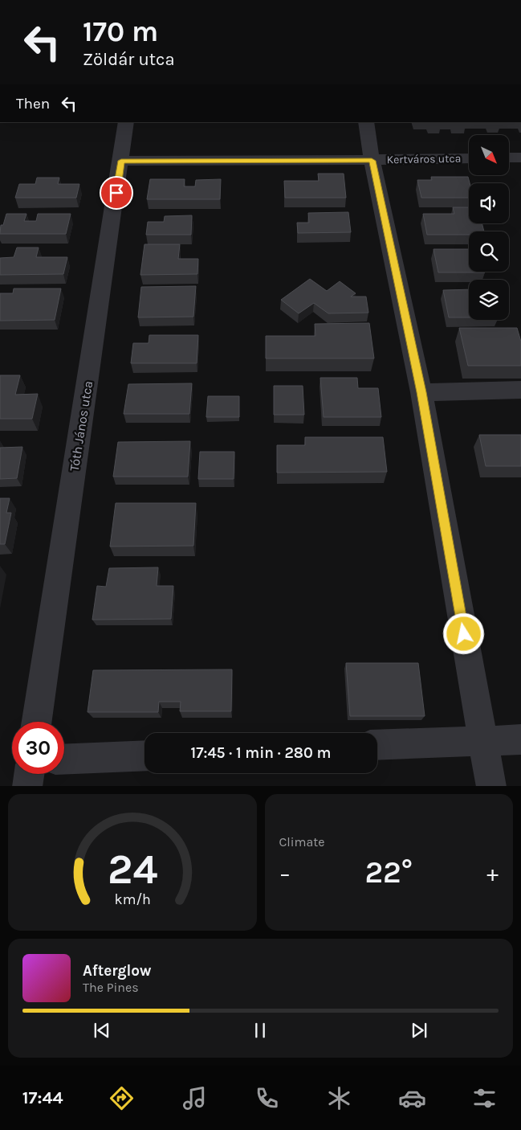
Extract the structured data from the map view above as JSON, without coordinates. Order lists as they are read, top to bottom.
{
  "streets": {
    "street": ["Kertváros utca", "Tóth János utca"]
  },
  "crossings": [
    ["Kertváros utca", "Tóth János utca"]
  ],
  "north": "bottom right",
  "page": {
    "turn": ["170 m", "Zöldár utca"],
    "then": "Then",
    "limit": "30",
    "trip": "17:45 · 1 min · 280 m",
    "tile": "Climate",
    "heat": ["−", "22°", "+"],
    "song": ["Afterglow", "The Pines"],
    "tabs": "17:44",
    "gauge": ["24", "km/h"]
  }
}
